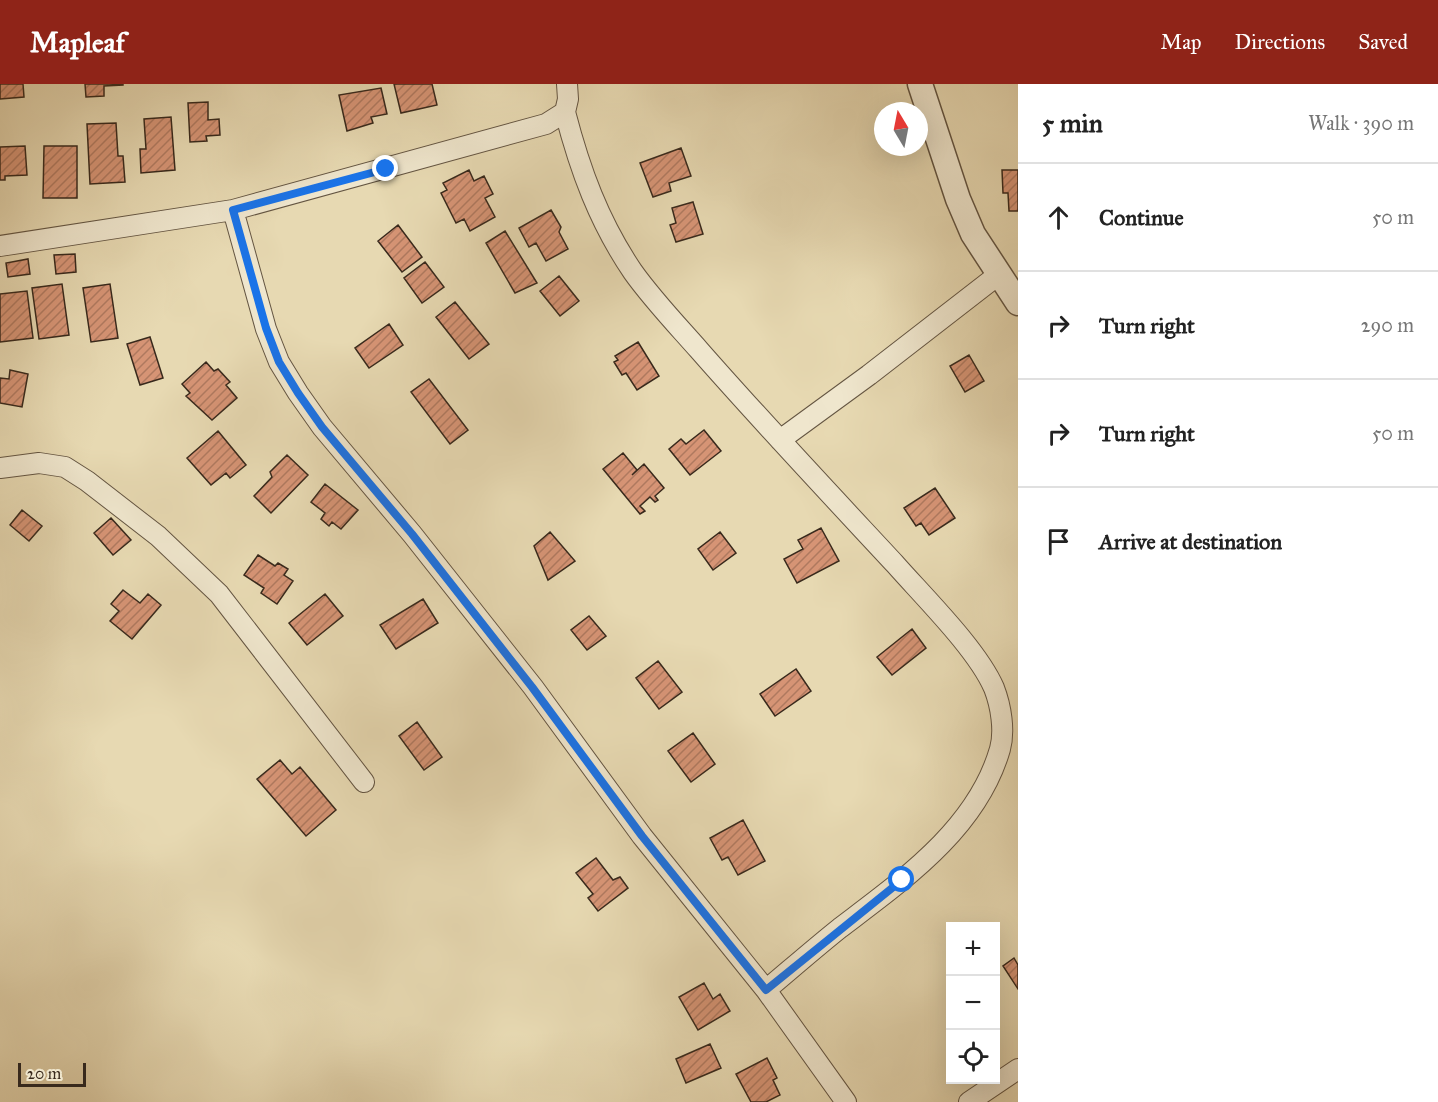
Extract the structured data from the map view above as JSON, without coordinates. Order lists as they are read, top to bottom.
{
  "scale_bar": "20 m",
  "north": "top",
  "page": {
    "header": "Mapleaf",
    "nav": ["Map", "Directions", "Saved"],
    "heading": ["5 min", "Walk · 390 m"],
    "list": [
      ["Continue", "50 m"],
      ["Turn right", "290 m"],
      ["Turn right", "50 m"],
      "Arrive at destination"
    ],
    "map_buttons": ["+", "−"],
    "scale": "20 m"
  }
}
